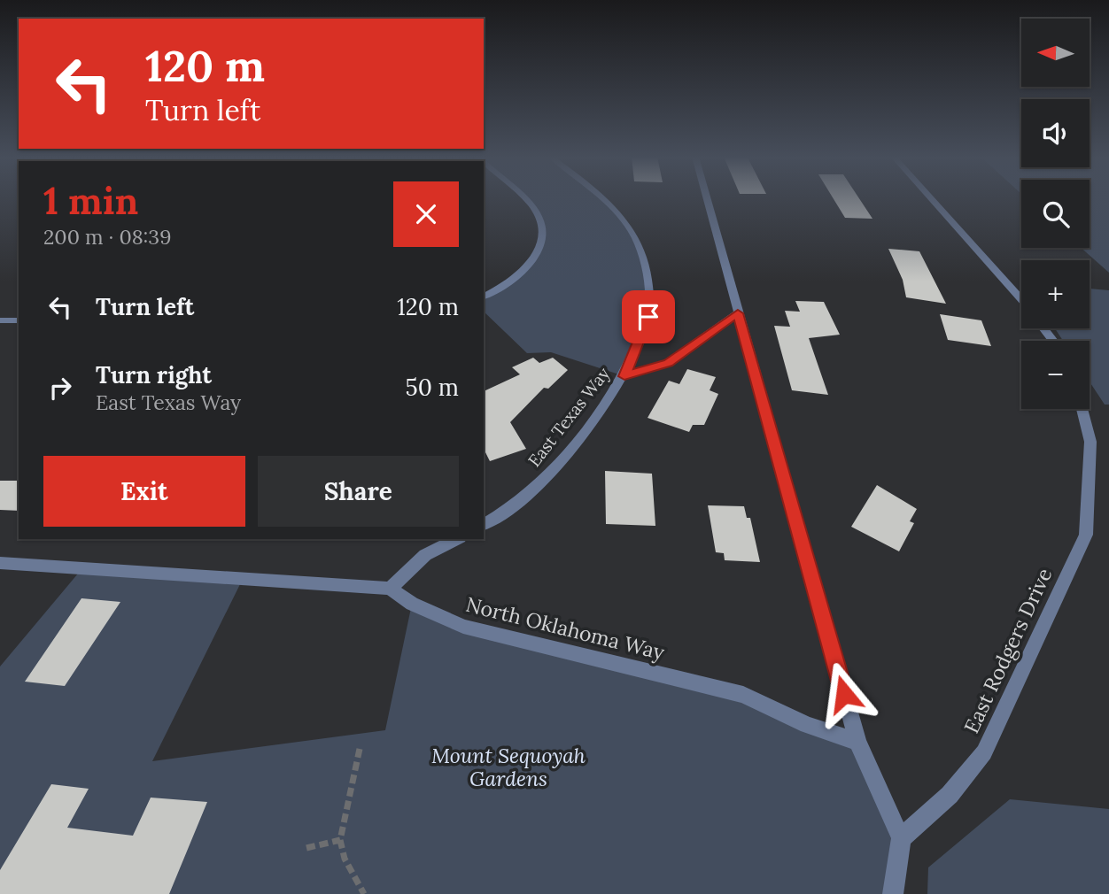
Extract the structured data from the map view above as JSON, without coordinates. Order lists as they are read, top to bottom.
{
  "streets": {
    "street": ["East Texas Way", "North Oklahoma Way", "East Rodgers Drive"]
  },
  "parks": ["Mount Sequoyah Gardens"],
  "north": "left",
  "page": {
    "map_buttons": ["+", "−"],
    "turn": ["120 m", "Turn left"],
    "heading": ["1 min", "200 m · 08:39"],
    "list": [
      {
        "name": "Turn left",
        "value": "120 m"
      },
      {
        "name": "Turn right",
        "note": "East Texas Way",
        "value": "50 m"
      }
    ],
    "buttons": ["Exit", "Share"]
  }
}
